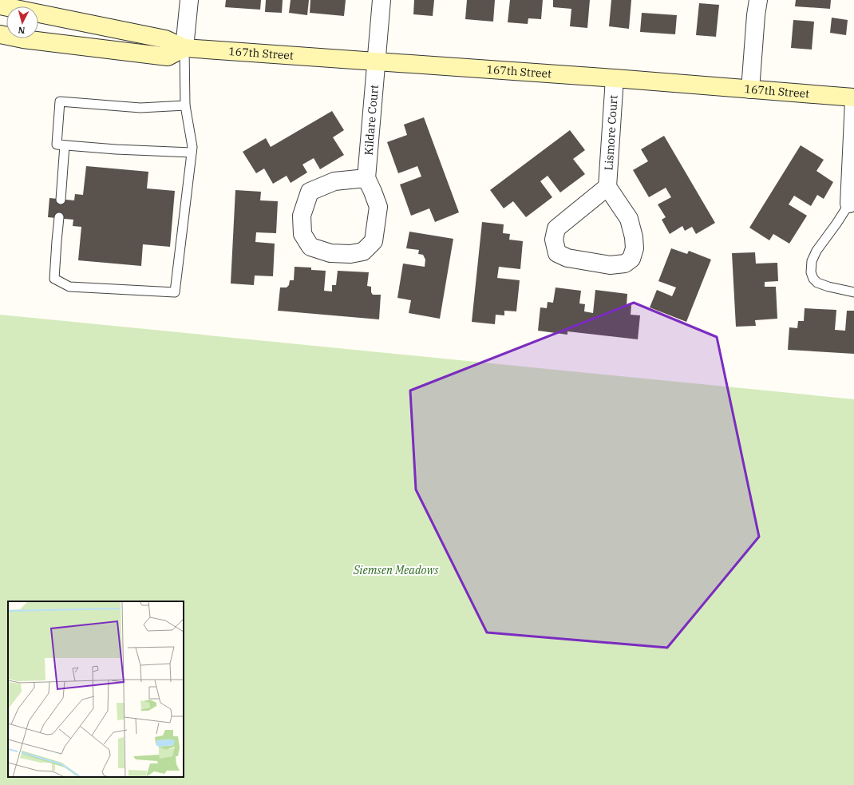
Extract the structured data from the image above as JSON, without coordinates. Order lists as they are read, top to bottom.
{
  "streets": {
    "street": ["167th Street", "Kildare Court", "Lismore Court"]
  },
  "crossings": [
    ["167th Street", "Kildare Court"],
    ["167th Street", "Lismore Court"]
  ],
  "parks": ["Siemsen Meadows"],
  "north": "bottom"
}
